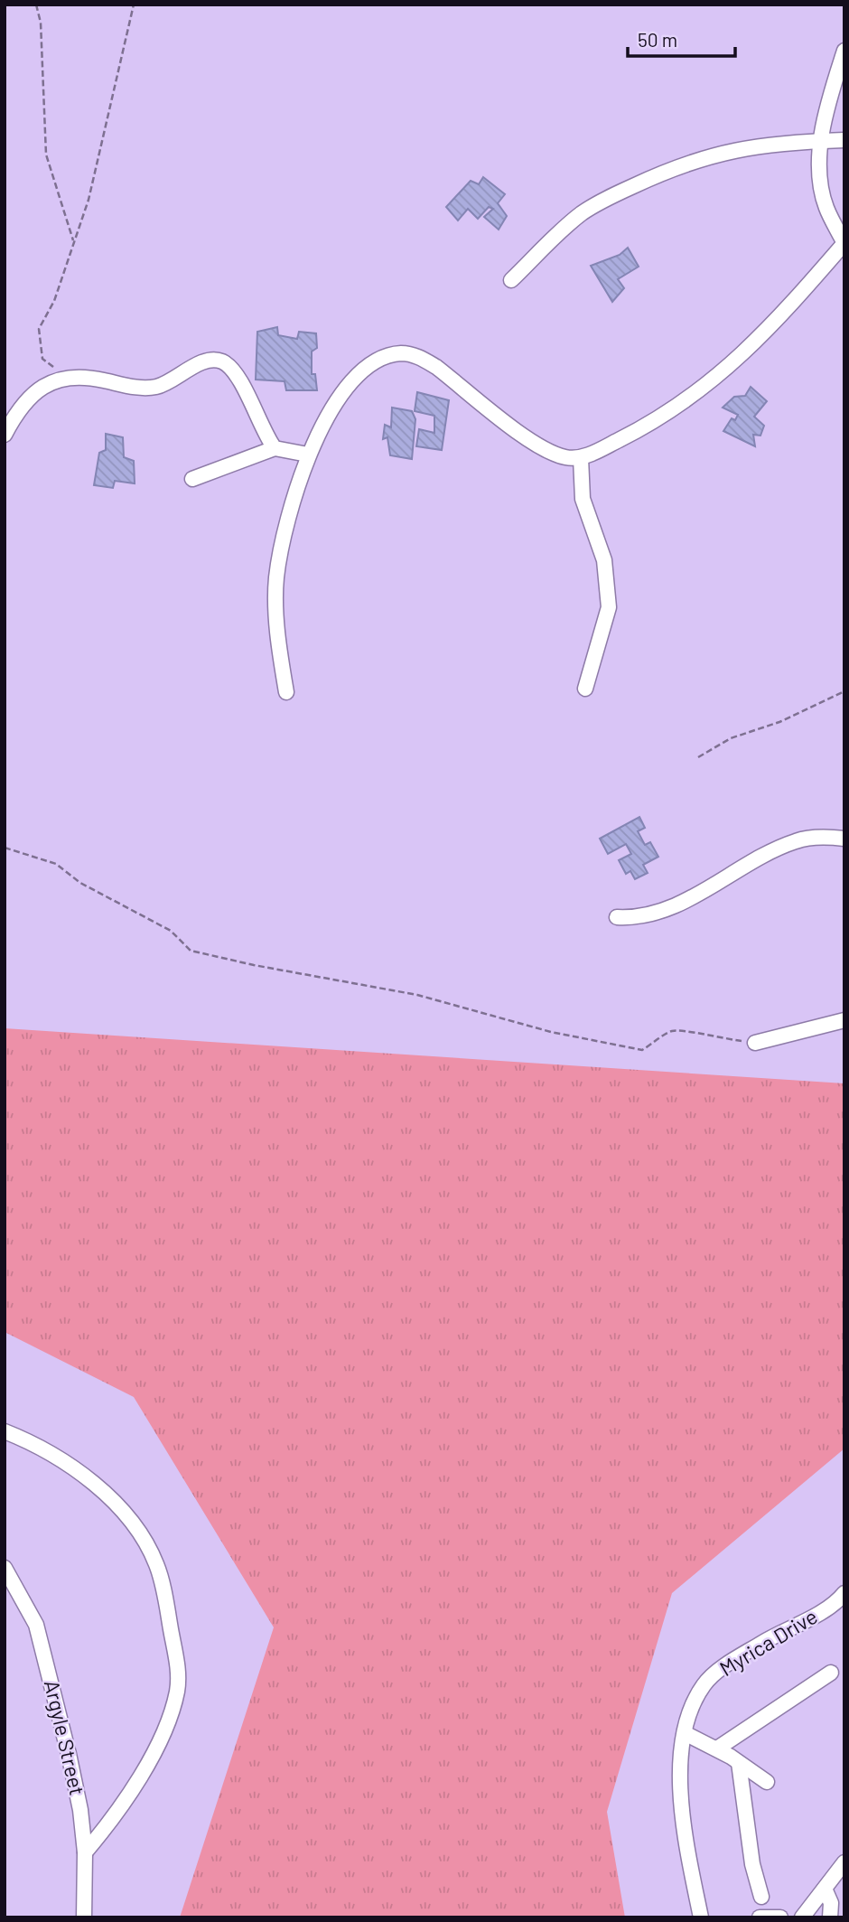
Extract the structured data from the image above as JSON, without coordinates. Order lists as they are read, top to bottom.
{
  "streets": {
    "street": ["Myrica Drive", "Argyle Street"]
  },
  "scale_bar": "50 m"
}
